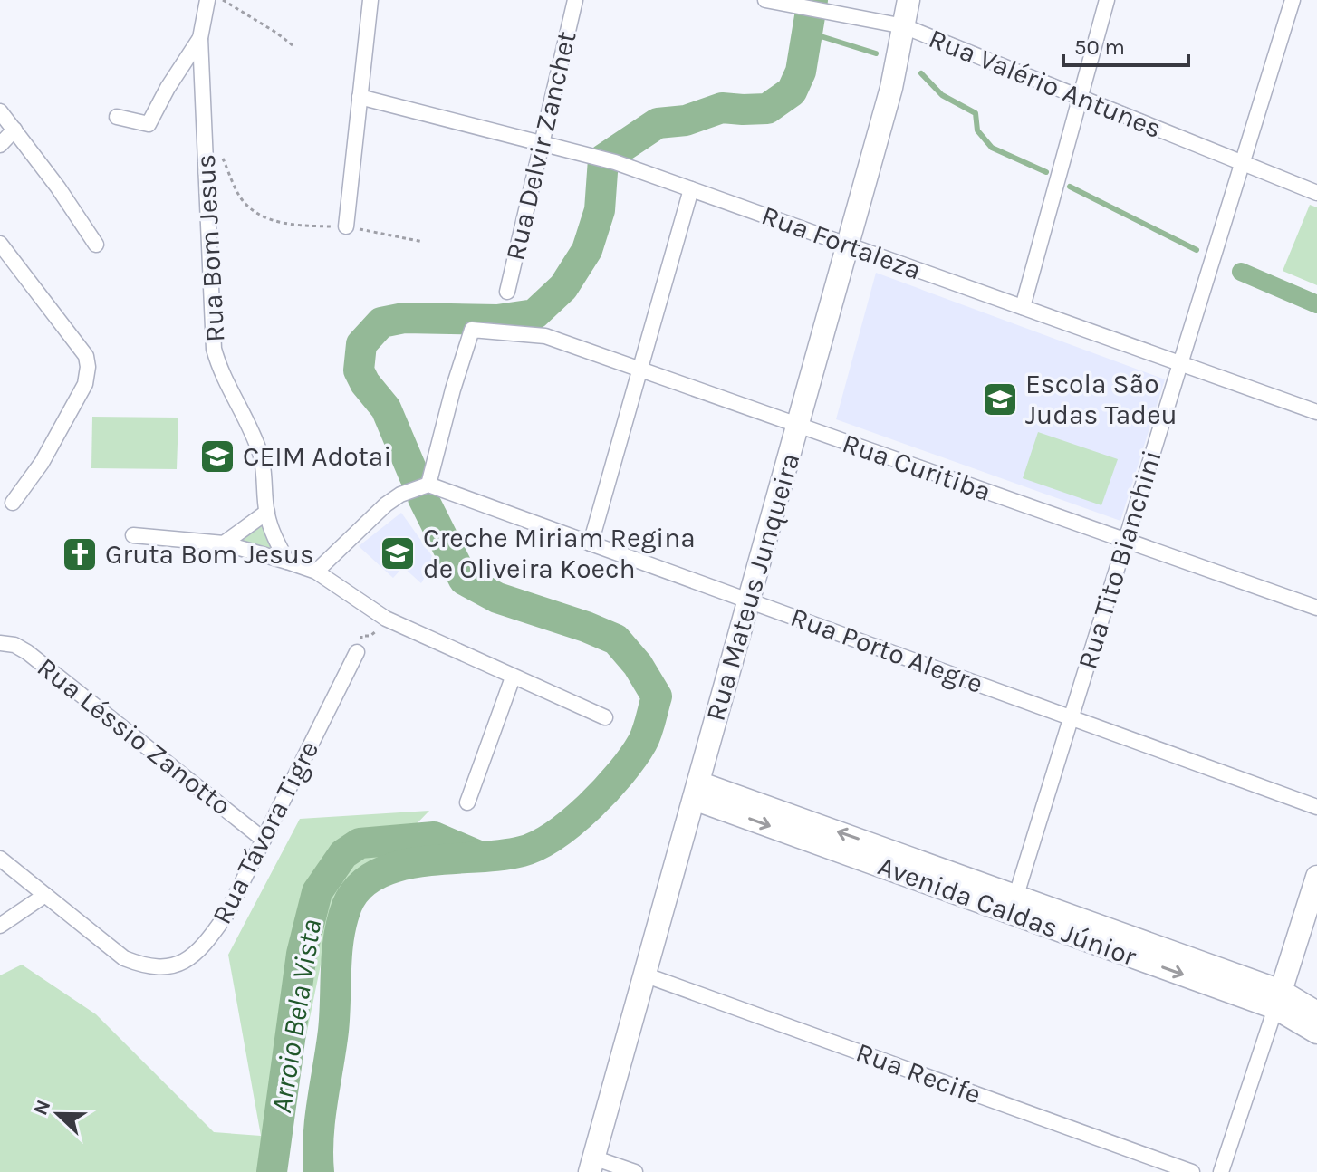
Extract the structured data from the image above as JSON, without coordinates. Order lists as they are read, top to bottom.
{
  "streets": {
    "main road": ["Rua Mateus Junqueira", "Avenida Caldas Júnior"],
    "street": [
      "Rua Valério Antunes",
      "Rua Delvir Zanchet",
      "Rua Fortaleza",
      "Rua Bom Jesus",
      "Rua Curitiba",
      "Rua Tito Bianchini",
      "Rua Porto Alegre",
      "Rua Léssio Zanotto",
      "Rua Távora Tigre",
      "Rua Recife"
    ]
  },
  "crossings": [
    ["Rua Valério Antunes", "Rua Tito Bianchini"],
    ["Rua Valério Antunes", "Rua Mateus Junqueira"],
    ["Rua Delvir Zanchet", "Rua Fortaleza"],
    ["Rua Fortaleza", "Rua Tito Bianchini"],
    ["Rua Fortaleza", "Rua Mateus Junqueira"],
    ["Rua Curitiba", "Rua Tito Bianchini"],
    ["Rua Curitiba", "Rua Mateus Junqueira"],
    ["Rua Curitiba", "Rua Porto Alegre"],
    ["Rua Tito Bianchini", "Rua Porto Alegre"],
    ["Rua Tito Bianchini", "Avenida Caldas Júnior"],
    ["Rua Mateus Junqueira", "Rua Porto Alegre"],
    ["Rua Mateus Junqueira", "Avenida Caldas Júnior"],
    ["Rua Mateus Junqueira", "Rua Recife"],
    ["Rua Léssio Zanotto", "Rua Távora Tigre"]
  ],
  "water": ["Arroio Bela Vista"],
  "places": {
    "school or university": ["Escola São Judas Tadeu", "CEIM Adotai", "Creche Miriam Regina de Oliveira Koech"],
    "church": ["Gruta Bom Jesus"]
  },
  "scale_bar": "50 m",
  "north": "left"
}
